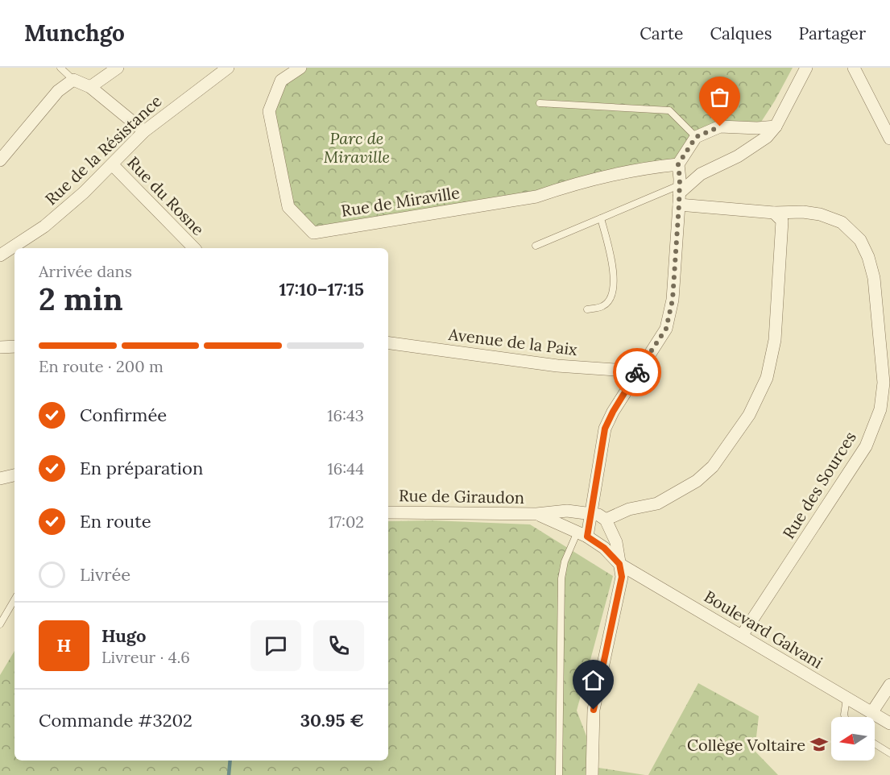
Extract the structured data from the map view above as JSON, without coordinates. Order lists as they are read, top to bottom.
{
  "streets": {
    "street": [
      "Rue de la Résistance",
      "Rue du Rosne",
      "Rue de Miraville",
      "Avenue de la Paix",
      "Rue des Sources",
      "Rue de Giraudon",
      "Boulevard Galvani"
    ]
  },
  "crossings": [
    ["Rue de la Résistance", "Rue du Rosne"],
    ["Rue des Sources", "Boulevard Galvani"],
    ["Rue de Giraudon", "Boulevard Galvani"]
  ],
  "parks": ["Parc de Miraville"],
  "places": {
    "school or university": ["Collège Voltaire"]
  },
  "north": "left",
  "page": {
    "header": "Munchgo",
    "nav": ["Carte", "Calques", "Partager"],
    "heading": ["2 min", "Arrivée dans", "17:10–17:15"],
    "panel": [
      "Hugo",
      "Livreur · 4.6",
      "Commande #3202",
      "30.95 €"
    ],
    "bar": "En route · 200 m",
    "list": [
      ["Confirmée", "16:43"],
      ["En préparation", "16:44"],
      ["En route", "17:02"],
      "Livrée"
    ],
    "round": "H"
  }
}
